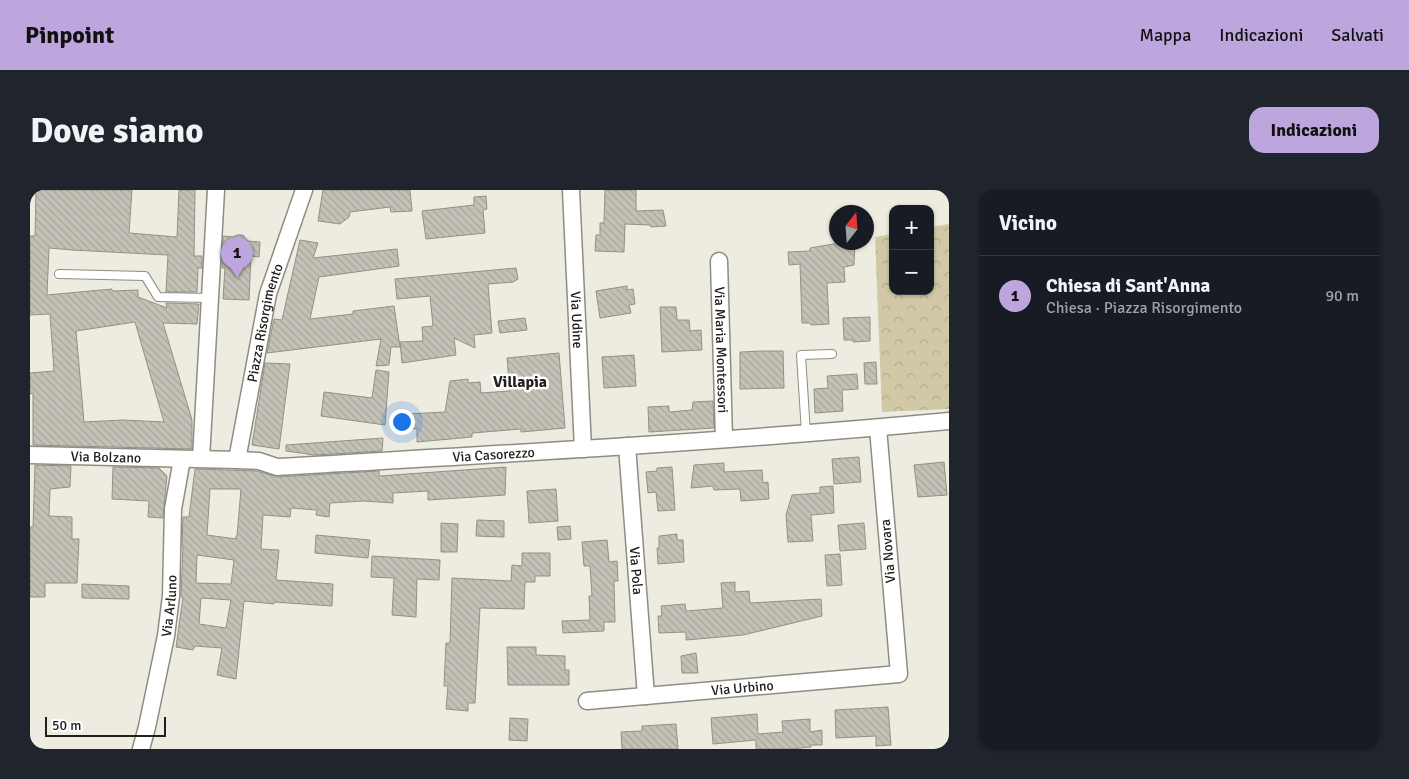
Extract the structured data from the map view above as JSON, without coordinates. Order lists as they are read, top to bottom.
{
  "streets": {
    "street": [
      "Via Udine",
      "Piazza Risorgimento",
      "Via Maria Montessori",
      "Via Casorezzo",
      "Via Bolzano",
      "Via Novara",
      "Via Pola",
      "Via Arluno",
      "Via Urbino"
    ]
  },
  "crossings": [
    ["Via Udine", "Via Casorezzo"],
    ["Piazza Risorgimento", "Via Casorezzo"],
    ["Via Maria Montessori", "Via Casorezzo"],
    ["Via Casorezzo", "Via Bolzano"],
    ["Via Casorezzo", "Via Novara"],
    ["Via Casorezzo", "Via Pola"],
    ["Via Casorezzo", "Via Arluno"],
    ["Via Bolzano", "Via Arluno"],
    ["Via Novara", "Via Urbino"],
    ["Via Pola", "Via Urbino"]
  ],
  "districts": ["Villapia"],
  "scale_bar": "50 m",
  "north": "top",
  "page": {
    "header": "Pinpoint",
    "nav": ["Mappa", "Indicazioni", "Salvati"],
    "buttons": "Indicazioni",
    "title": "Dove siamo",
    "heading": "Vicino",
    "map_buttons": ["+", "−"],
    "pins": "1",
    "list": [
      {
        "mark": "1",
        "name": "Chiesa di Sant'Anna",
        "note": "Chiesa · Piazza Risorgimento",
        "value": "90 m"
      }
    ],
    "scale": "50 m"
  }
}
